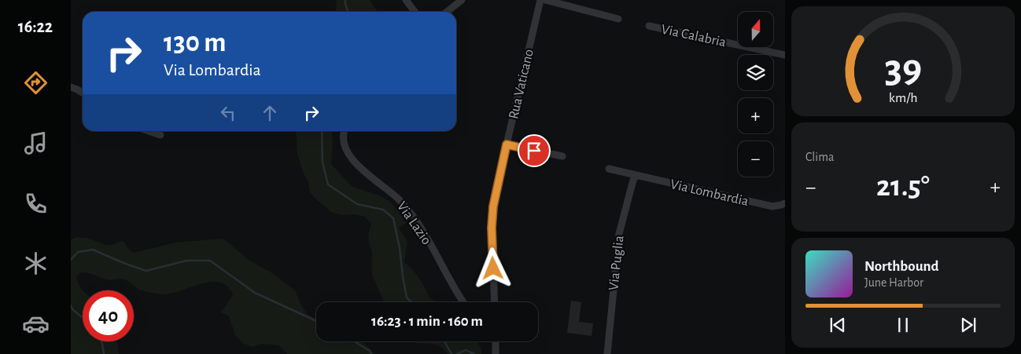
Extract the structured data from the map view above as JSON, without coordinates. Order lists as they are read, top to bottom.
{
  "streets": {
    "street": [
      "Via Calabria",
      "Rua Vaticano",
      "Via Lombardia",
      "Via Lazio",
      "Via Puglia"
    ]
  },
  "crossings": [
    ["Via Lombardia", "Via Puglia"]
  ],
  "north": "top",
  "page": {
    "tabs": "16:22",
    "map_buttons": ["+", "−"],
    "turn": ["130 m", "Via Lombardia"],
    "tile": "Clima",
    "heat": ["−", "21.5°", "+"],
    "song": ["Northbound", "June Harbor"],
    "limit": "40",
    "trip": "16:23 · 1 min · 160 m",
    "gauge": ["39", "km/h"]
  }
}
